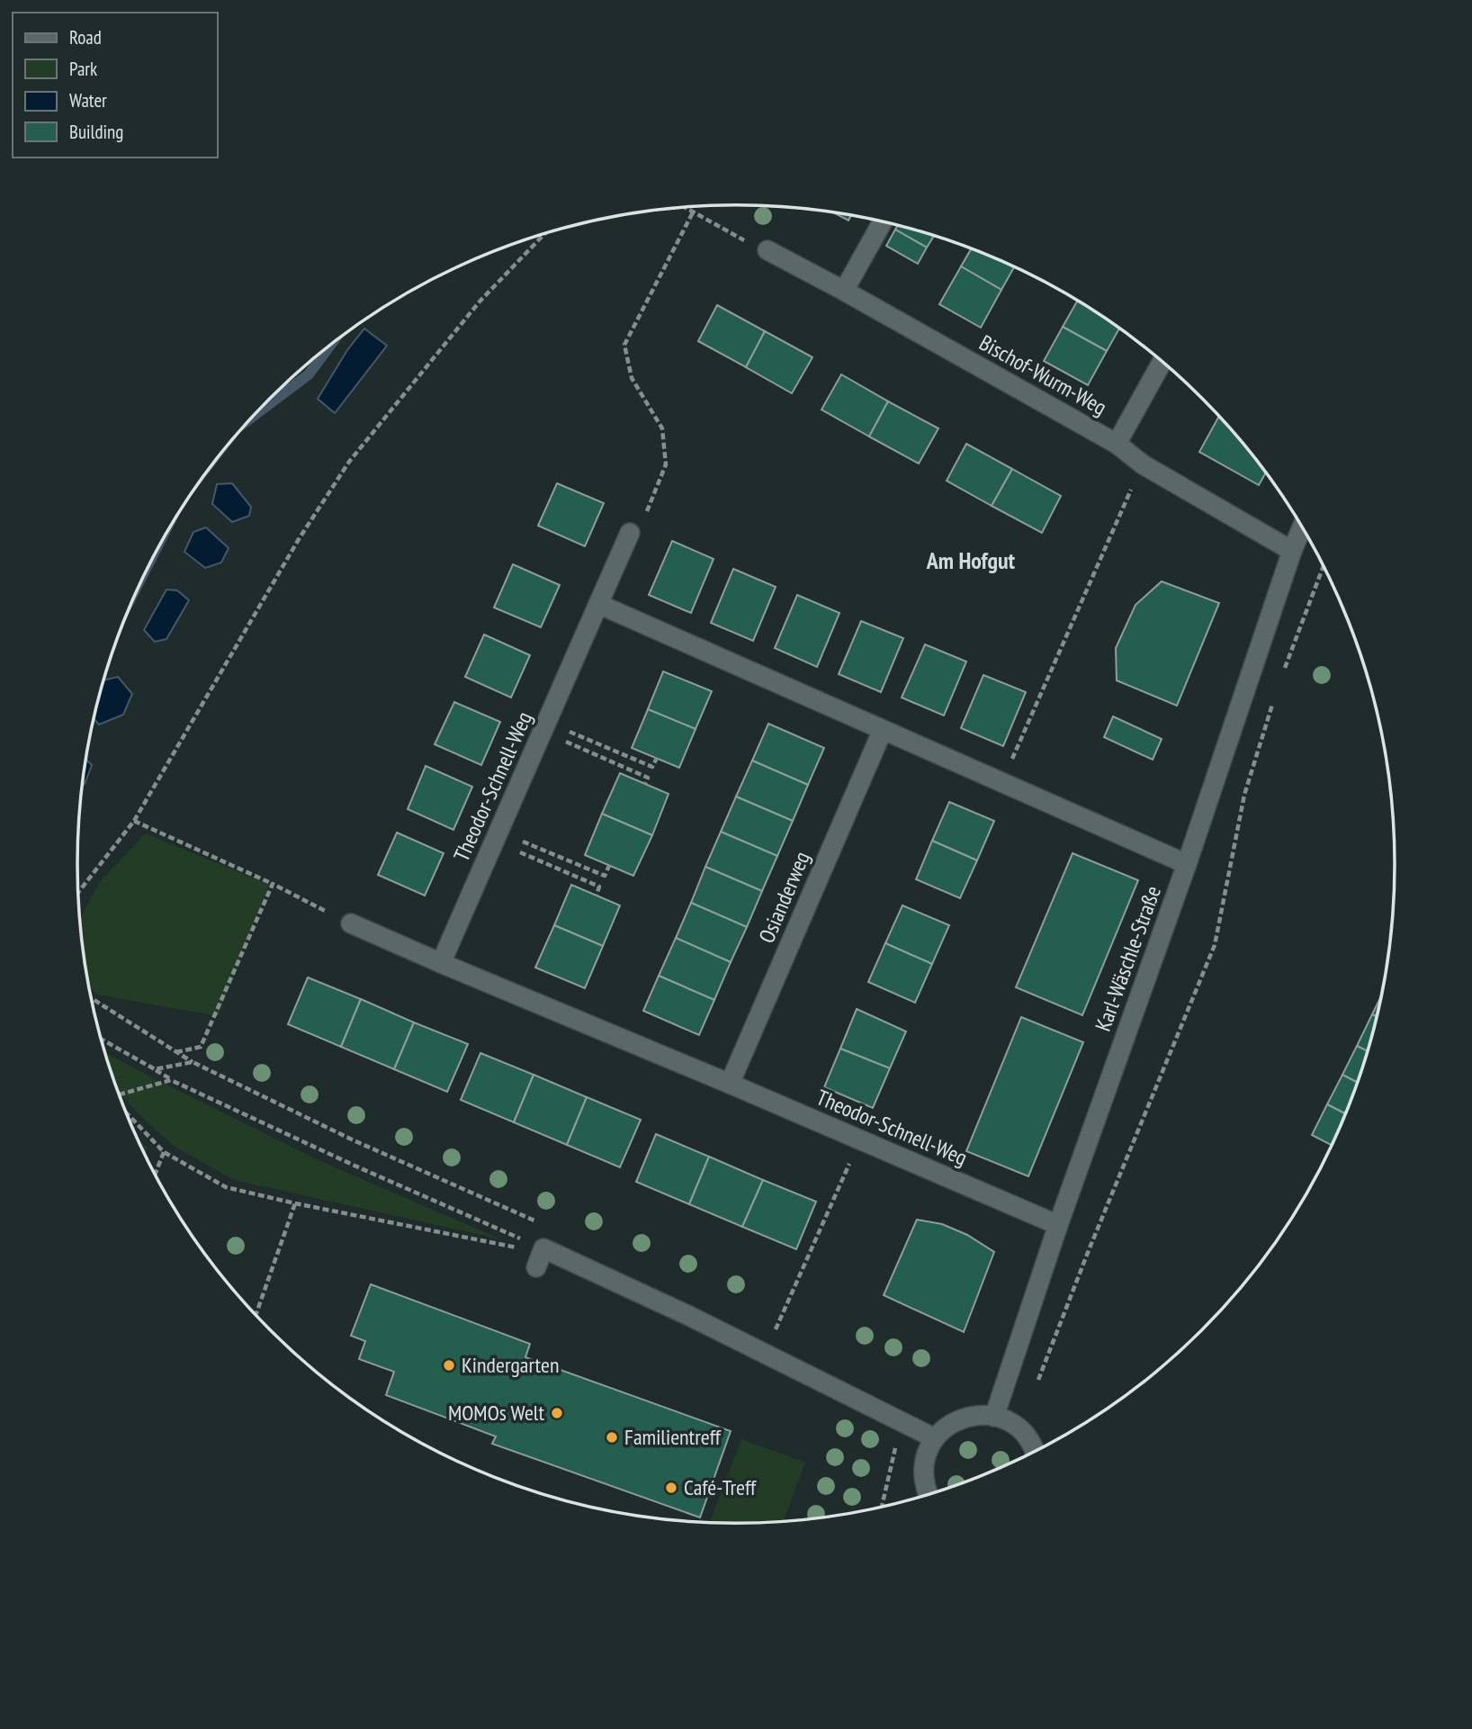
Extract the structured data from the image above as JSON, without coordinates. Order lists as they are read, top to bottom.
{
  "streets": {
    "street": [
      "Bischof-Wurm-Weg",
      "Theodor-Schnell-Weg",
      "Osianderweg",
      "Karl-Wäschle-Straße"
    ]
  },
  "crossings": [
    ["Bischof-Wurm-Weg", "Karl-Wäschle-Straße"],
    ["Theodor-Schnell-Weg", "Osianderweg"],
    ["Theodor-Schnell-Weg", "Karl-Wäschle-Straße"]
  ],
  "districts": ["Am Hofgut"],
  "places": [
    "Kindergarten",
    "MOMOs Welt",
    "Familientreff",
    "Café-Treff"
  ],
  "legend": [
    "Road",
    "Park",
    "Water",
    "Building"
  ]
}
